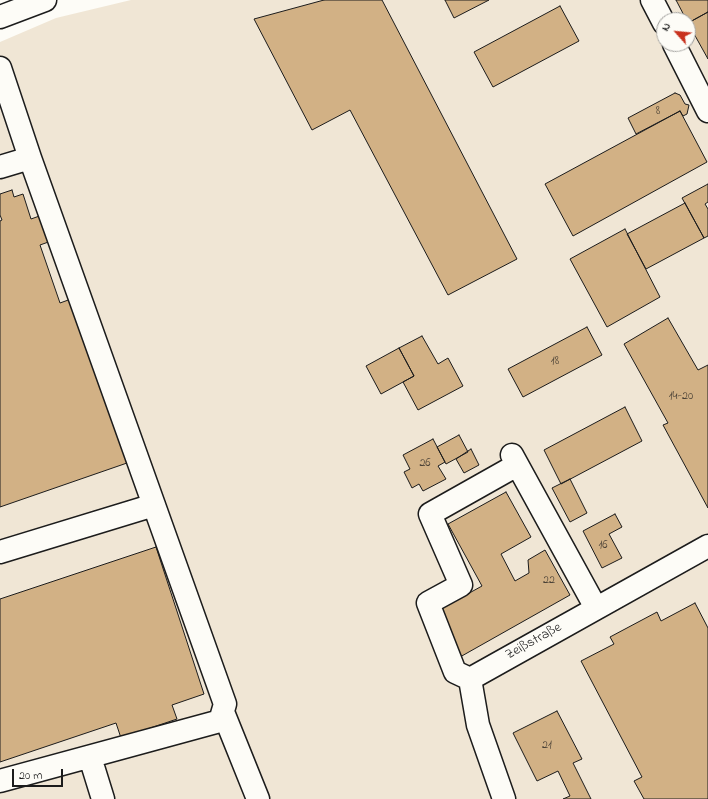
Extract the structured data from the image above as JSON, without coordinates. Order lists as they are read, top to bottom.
{
  "streets": {
    "street": ["Zeißstraße"]
  },
  "house_numbers": [
    "8",
    "18",
    "14-20",
    "26",
    "16",
    "22",
    "21"
  ],
  "scale_bar": "20 m",
  "north": "top left"
}
